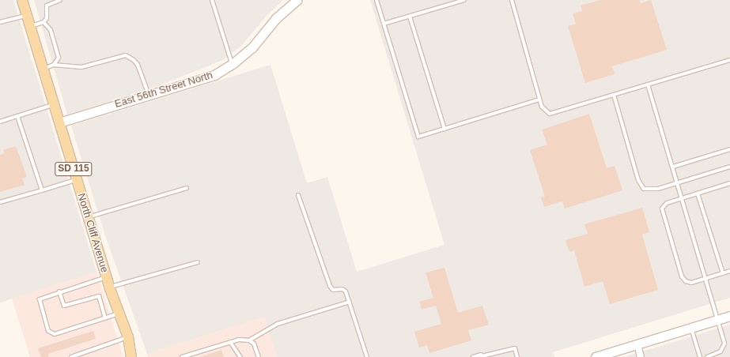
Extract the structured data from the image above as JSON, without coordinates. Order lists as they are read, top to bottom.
{
  "streets": {
    "main road": ["SD 115", "North Cliff Avenue"],
    "street": ["East 56th Street North"]
  },
  "crossings": [
    ["East 56th Street North", "North Cliff Avenue"]
  ]
}
